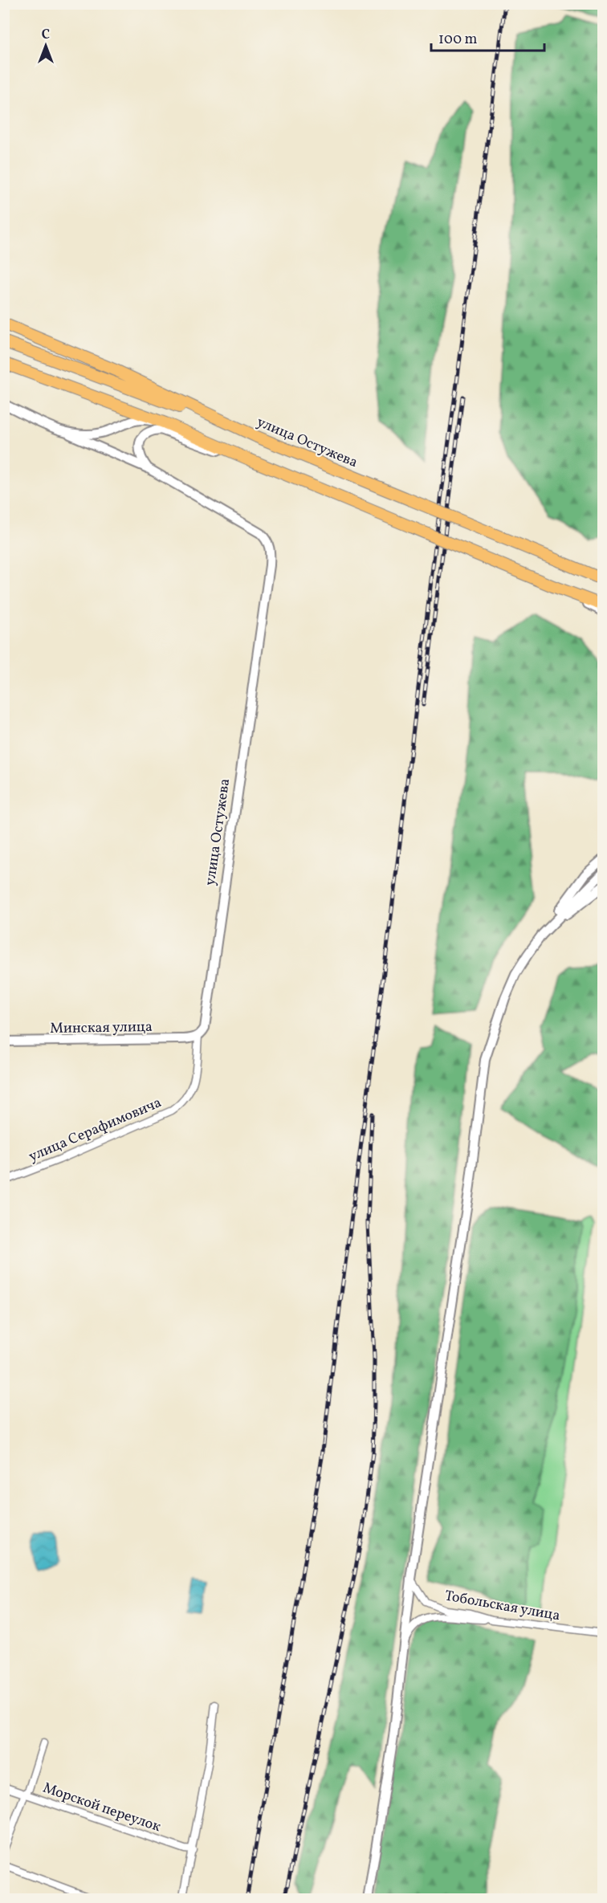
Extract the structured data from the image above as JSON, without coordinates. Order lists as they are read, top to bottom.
{
  "streets": {
    "main road": ["улица Остужева"],
    "street": [
      "Минская улица",
      "улица Серафимовича",
      "Тобольская улица",
      "Морской переулок"
    ]
  },
  "crossings": [
    ["улица Остужева", "Минская улица"],
    ["улица Остужева", "улица Серафимовича"],
    ["Минская улица", "улица Серафимовича"]
  ],
  "scale_bar": "100 m",
  "north": "top"
}
